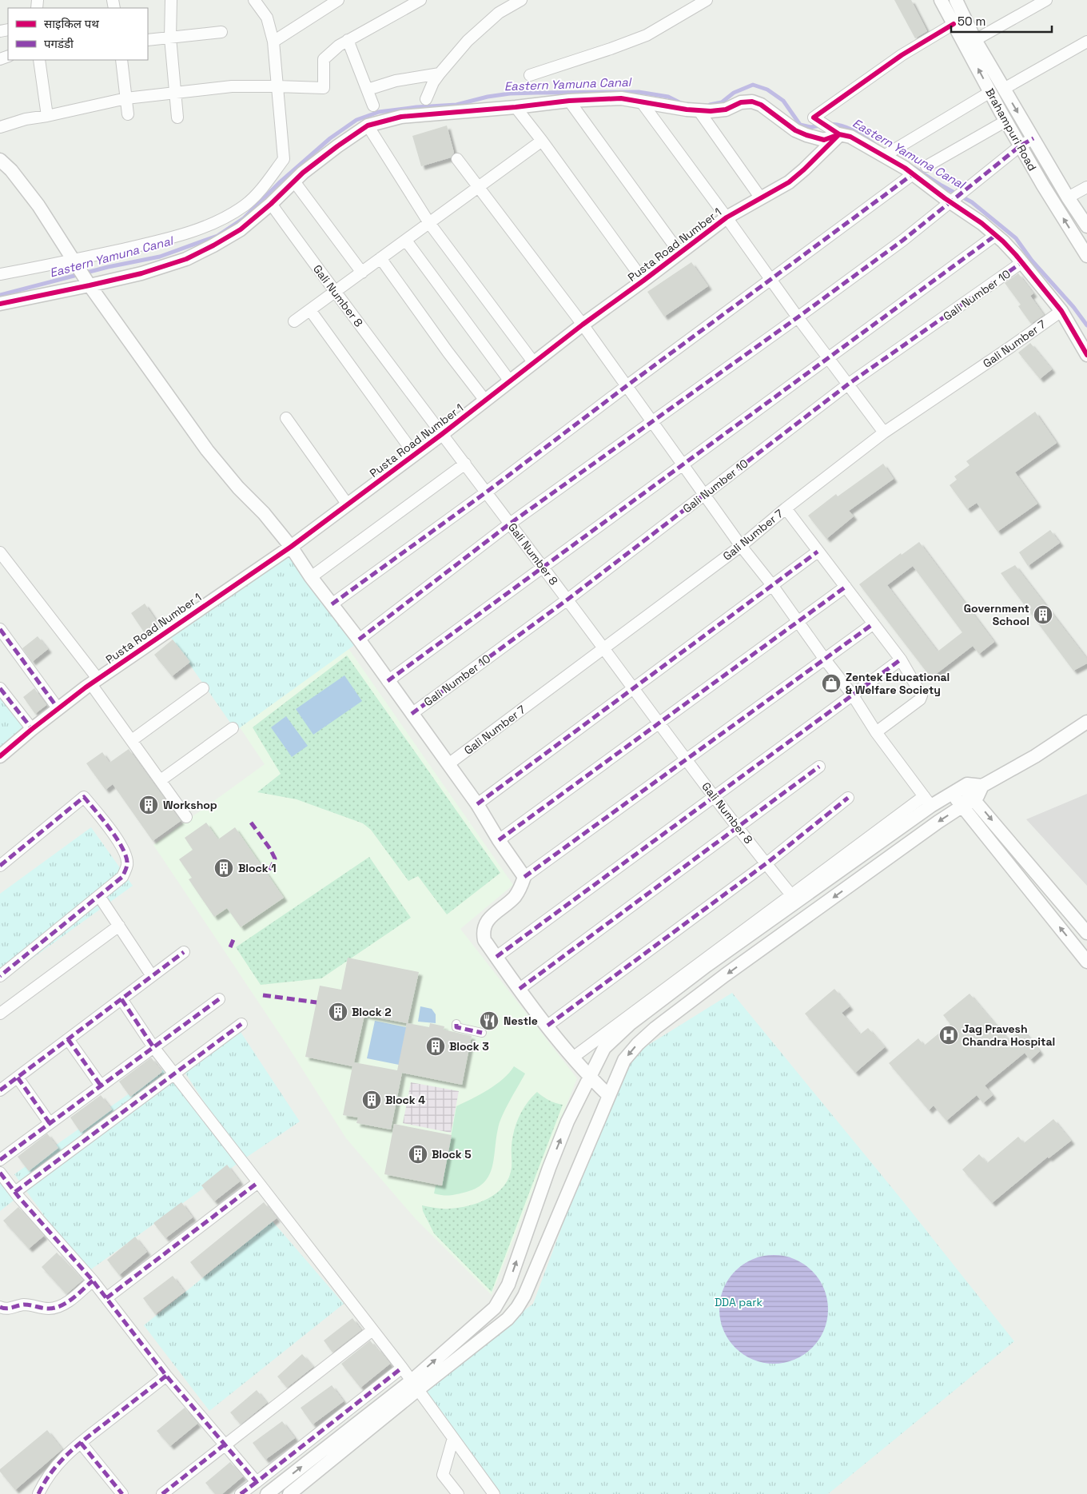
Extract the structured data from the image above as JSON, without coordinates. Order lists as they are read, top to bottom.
{
  "streets": {
    "street": [
      "Brahampuri Road",
      "Pusta Road Number 1",
      "Gali Number 10",
      "Gali Number 8",
      "Gali Number 7"
    ]
  },
  "crossings": [
    ["Pusta Road Number 1", "Gali Number 8"],
    ["Gali Number 10", "Gali Number 8"],
    ["Gali Number 8", "Gali Number 7"]
  ],
  "water": ["Eastern Yamuna Canal"],
  "parks": ["DDA park"],
  "places": {
    "building": [
      "Government School",
      "Workshop",
      "Block 1",
      "Block 2",
      "Block 3",
      "Block 4",
      "Block 5"
    ],
    "shop": ["Zentek Educational & Welfare Society"],
    "restaurant": ["Nestle"],
    "hospital": ["Jag Pravesh Chandra Hospital"]
  },
  "legend": ["साइकिल पथ", "पगडंडी"],
  "scale_bar": "50 m"
}
